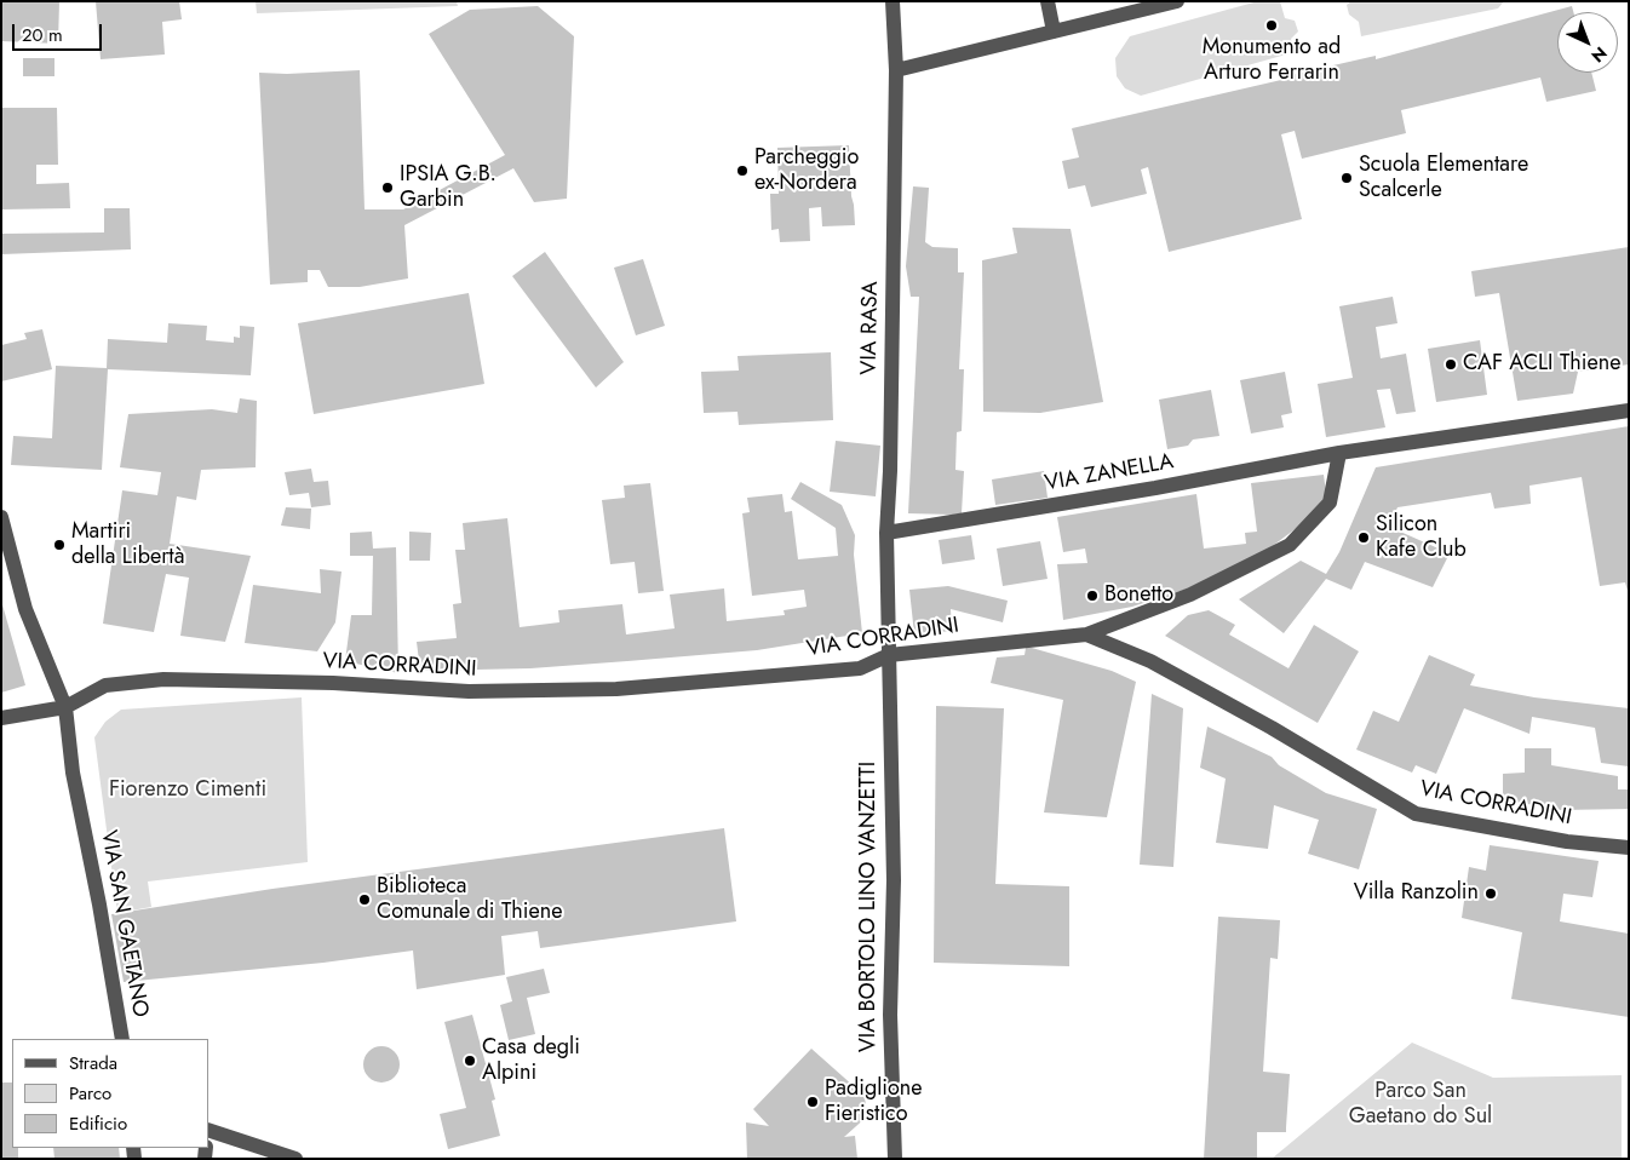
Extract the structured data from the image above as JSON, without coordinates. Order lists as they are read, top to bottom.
{
  "streets": {
    "street": [
      "VIA RASA",
      "VIA ZANELLA",
      "VIA CORRADINI",
      "VIA BORTOLO LINO VANZETTI",
      "VIA SAN GAETANO"
    ]
  },
  "crossings": [
    ["VIA RASA", "VIA ZANELLA"],
    ["VIA RASA", "VIA CORRADINI"],
    ["VIA RASA", "VIA BORTOLO LINO VANZETTI"],
    ["VIA CORRADINI", "VIA BORTOLO LINO VANZETTI"],
    ["VIA CORRADINI", "VIA SAN GAETANO"]
  ],
  "parks": ["Fiorenzo Cimenti", "Parco San Gaetano do Sul"],
  "places": [
    "Monumento ad Arturo Ferrarin",
    "Parcheggio ex-Nordera",
    "Scuola Elementare Scalcerle",
    "IPSIA G.B. Garbin",
    "CAF ACLI Thiene",
    "Silicon Kafe Club",
    "Martiri della Libertà",
    "Bonetto",
    "Villa Ranzolin",
    "Biblioteca Comunale di Thiene",
    "Casa degli Alpini",
    "Padiglione Fieristico"
  ],
  "legend": ["Strada", "Parco", "Edificio"],
  "scale_bar": "20 m",
  "north": "bottom right"
}
